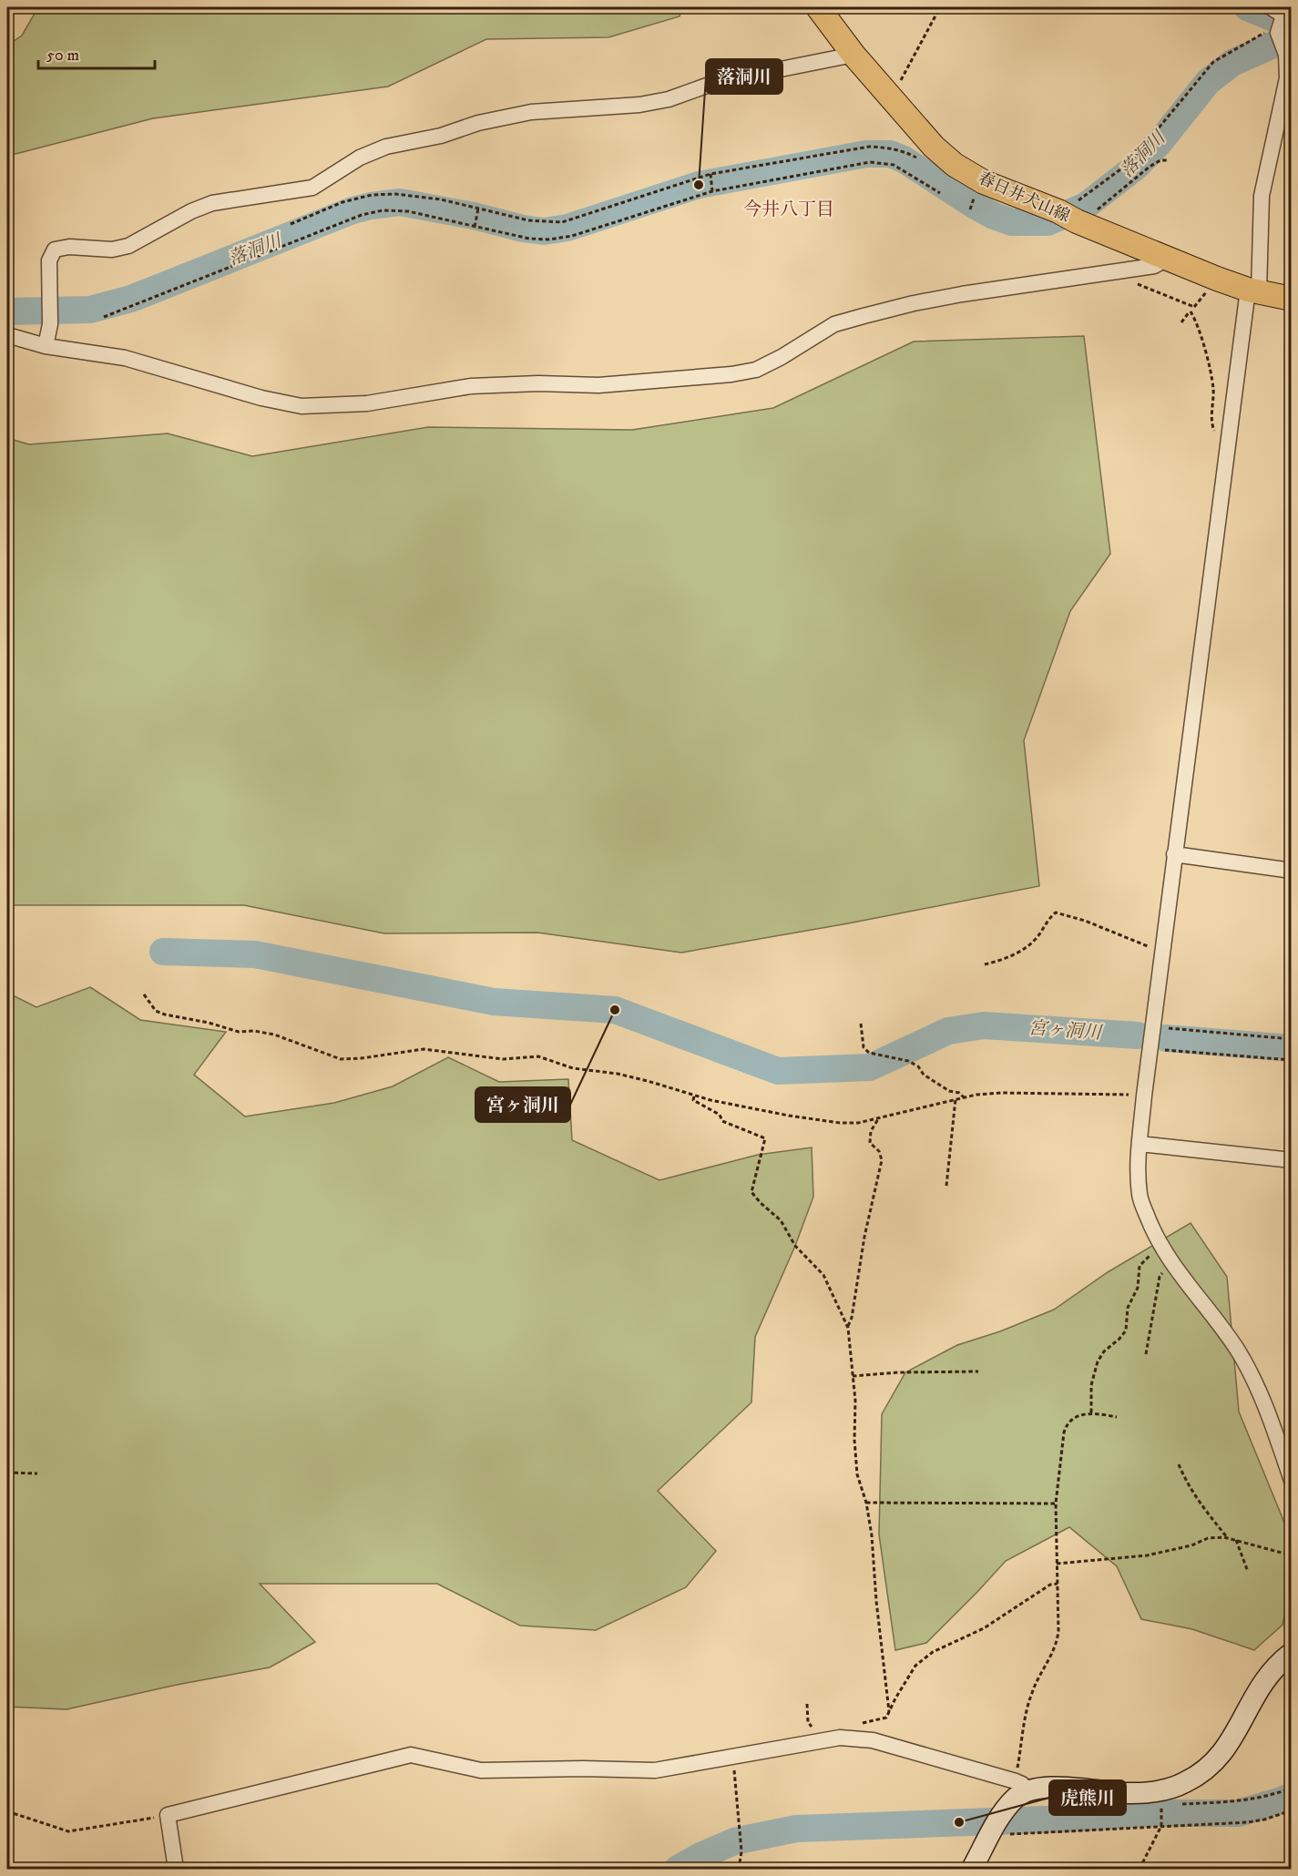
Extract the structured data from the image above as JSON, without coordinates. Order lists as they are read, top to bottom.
{
  "streets": {
    "main road": ["春日井犬山線"]
  },
  "districts": ["今井八丁目"],
  "water": ["落洞川", "宮ヶ洞川"],
  "places": ["落洞川", "宮ヶ洞川", "虎熊川"],
  "scale_bar": "50 m"
}
